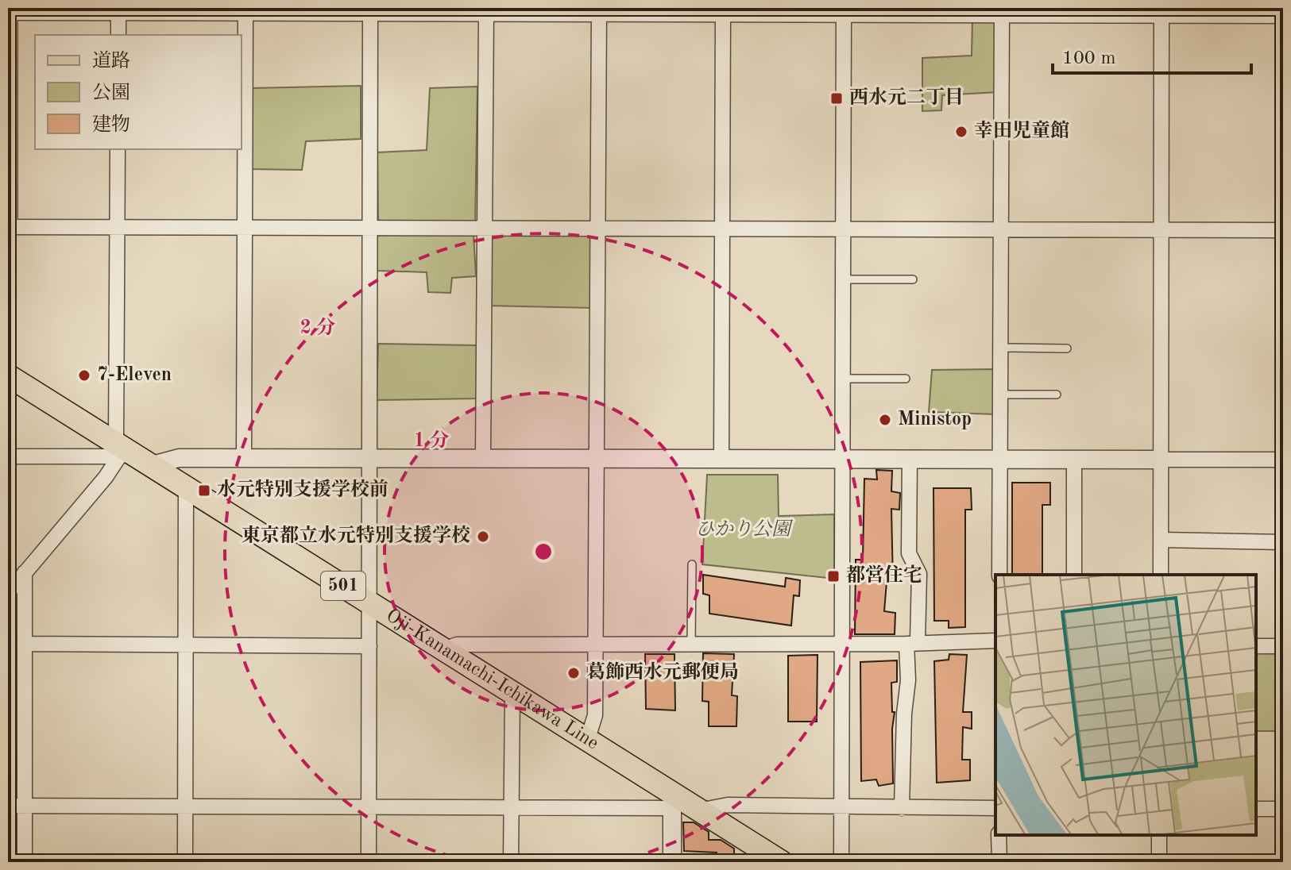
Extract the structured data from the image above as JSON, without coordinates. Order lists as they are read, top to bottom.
{
  "streets": {
    "main road": ["501", "Oji-Kanamachi-Ichikawa Line"]
  },
  "parks": ["ひかり公園"],
  "places": {
    "transit": ["西水元二丁目", "水元特別支援学校前", "都営住宅"],
    "other": [
      "幸田児童館",
      "7-Eleven",
      "Ministop",
      "東京都立水元特別支援学校",
      "葛飾西水元郵便局"
    ]
  },
  "legend": ["道路", "公園", "建物"],
  "scale_bar": "100 m",
  "rings": ["2 分", "1 分"]
}
